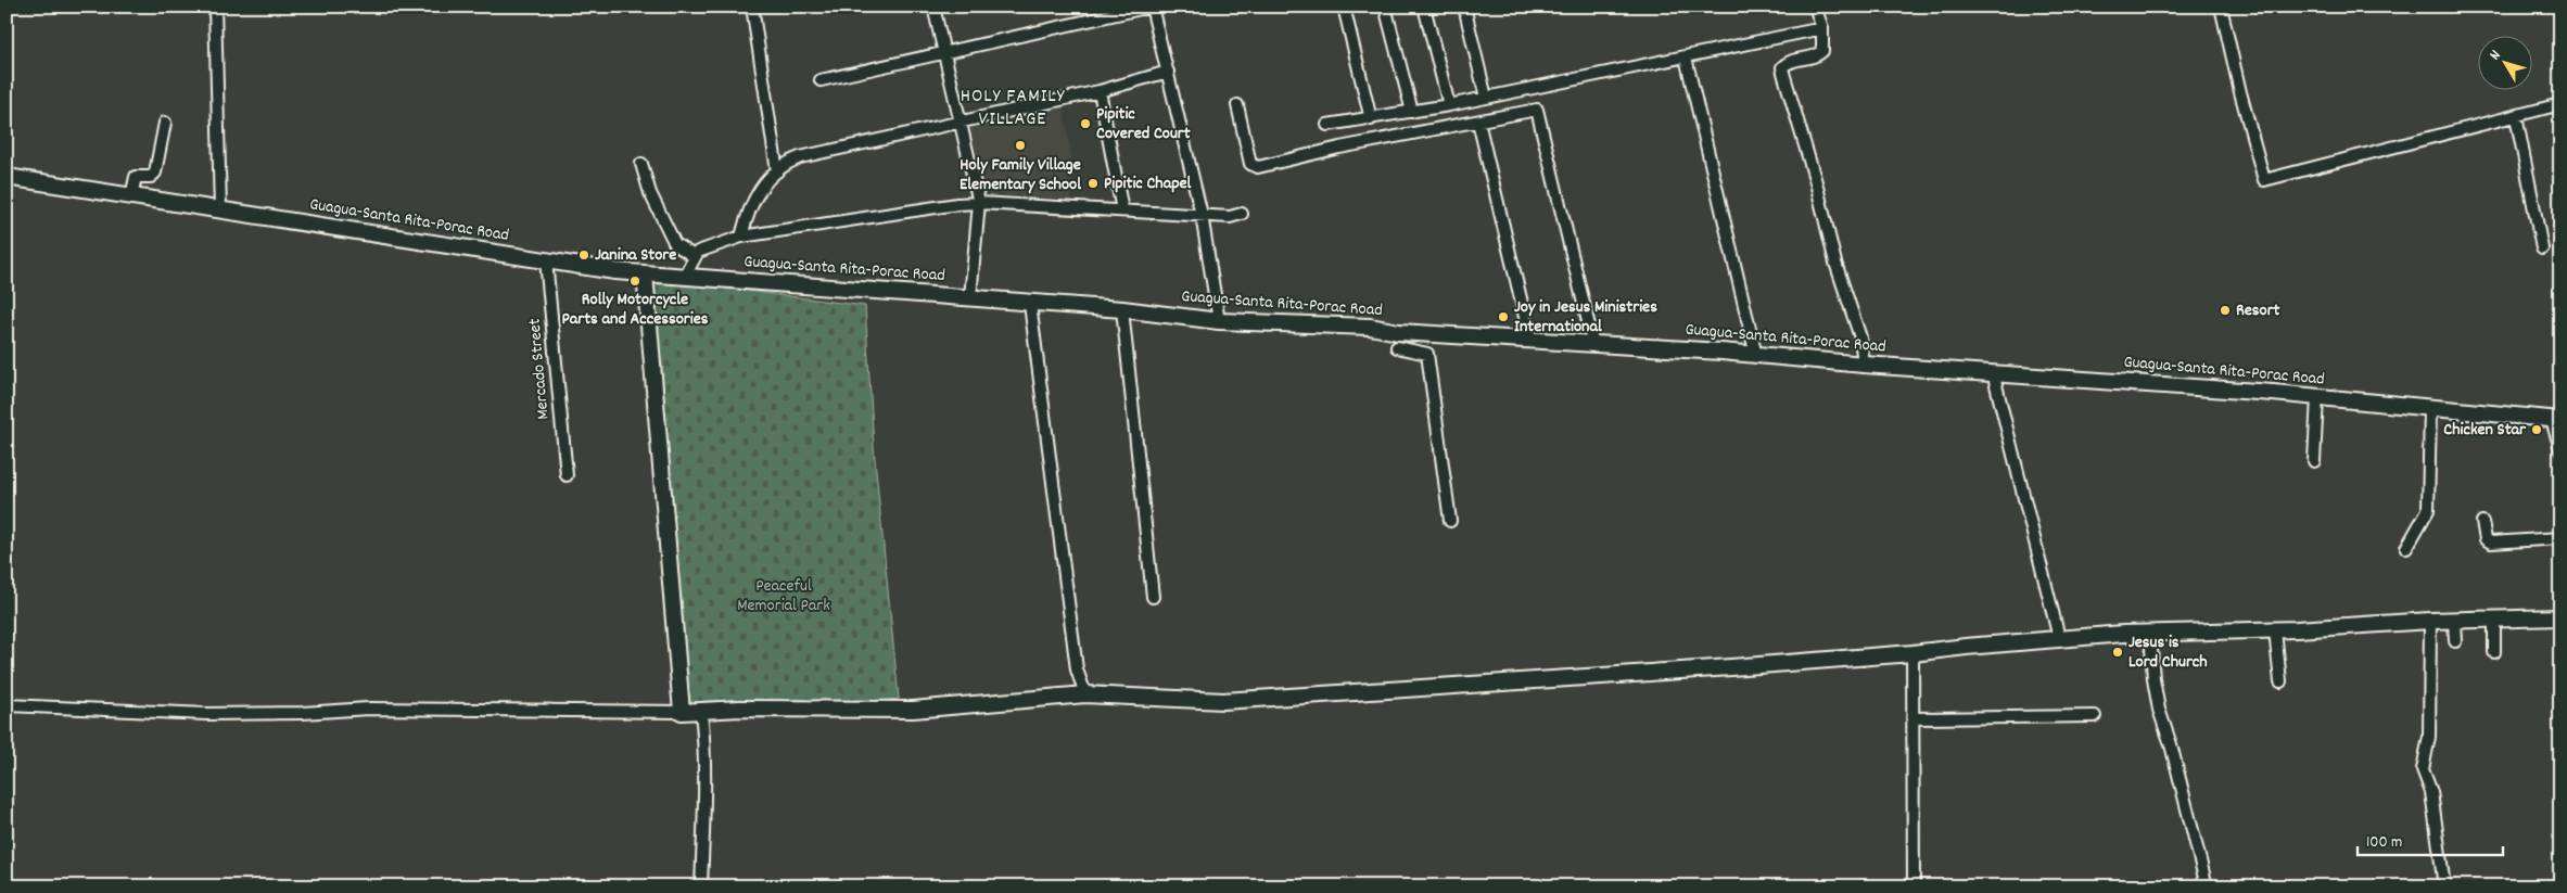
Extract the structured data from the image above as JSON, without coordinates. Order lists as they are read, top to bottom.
{
  "streets": {
    "main road": ["Guagua-Santa Rita-Porac Road"],
    "street": ["Mercado Street"]
  },
  "crossings": [
    ["Guagua-Santa Rita-Porac Road", "Mercado Street"]
  ],
  "districts": ["HOLY FAMILY VILLAGE"],
  "parks": ["Peaceful Memorial Park"],
  "places": [
    "Pipitic Covered Court",
    "Holy Family Village Elementary School",
    "Pipitic Chapel",
    "Janina Store",
    "Rolly Motorcycle Parts and Accessories",
    "Resort",
    "Joy in Jesus Ministries International",
    "Chicken Star",
    "Jesus is Lord Church"
  ],
  "scale_bar": "100 m",
  "north": "top left"
}
